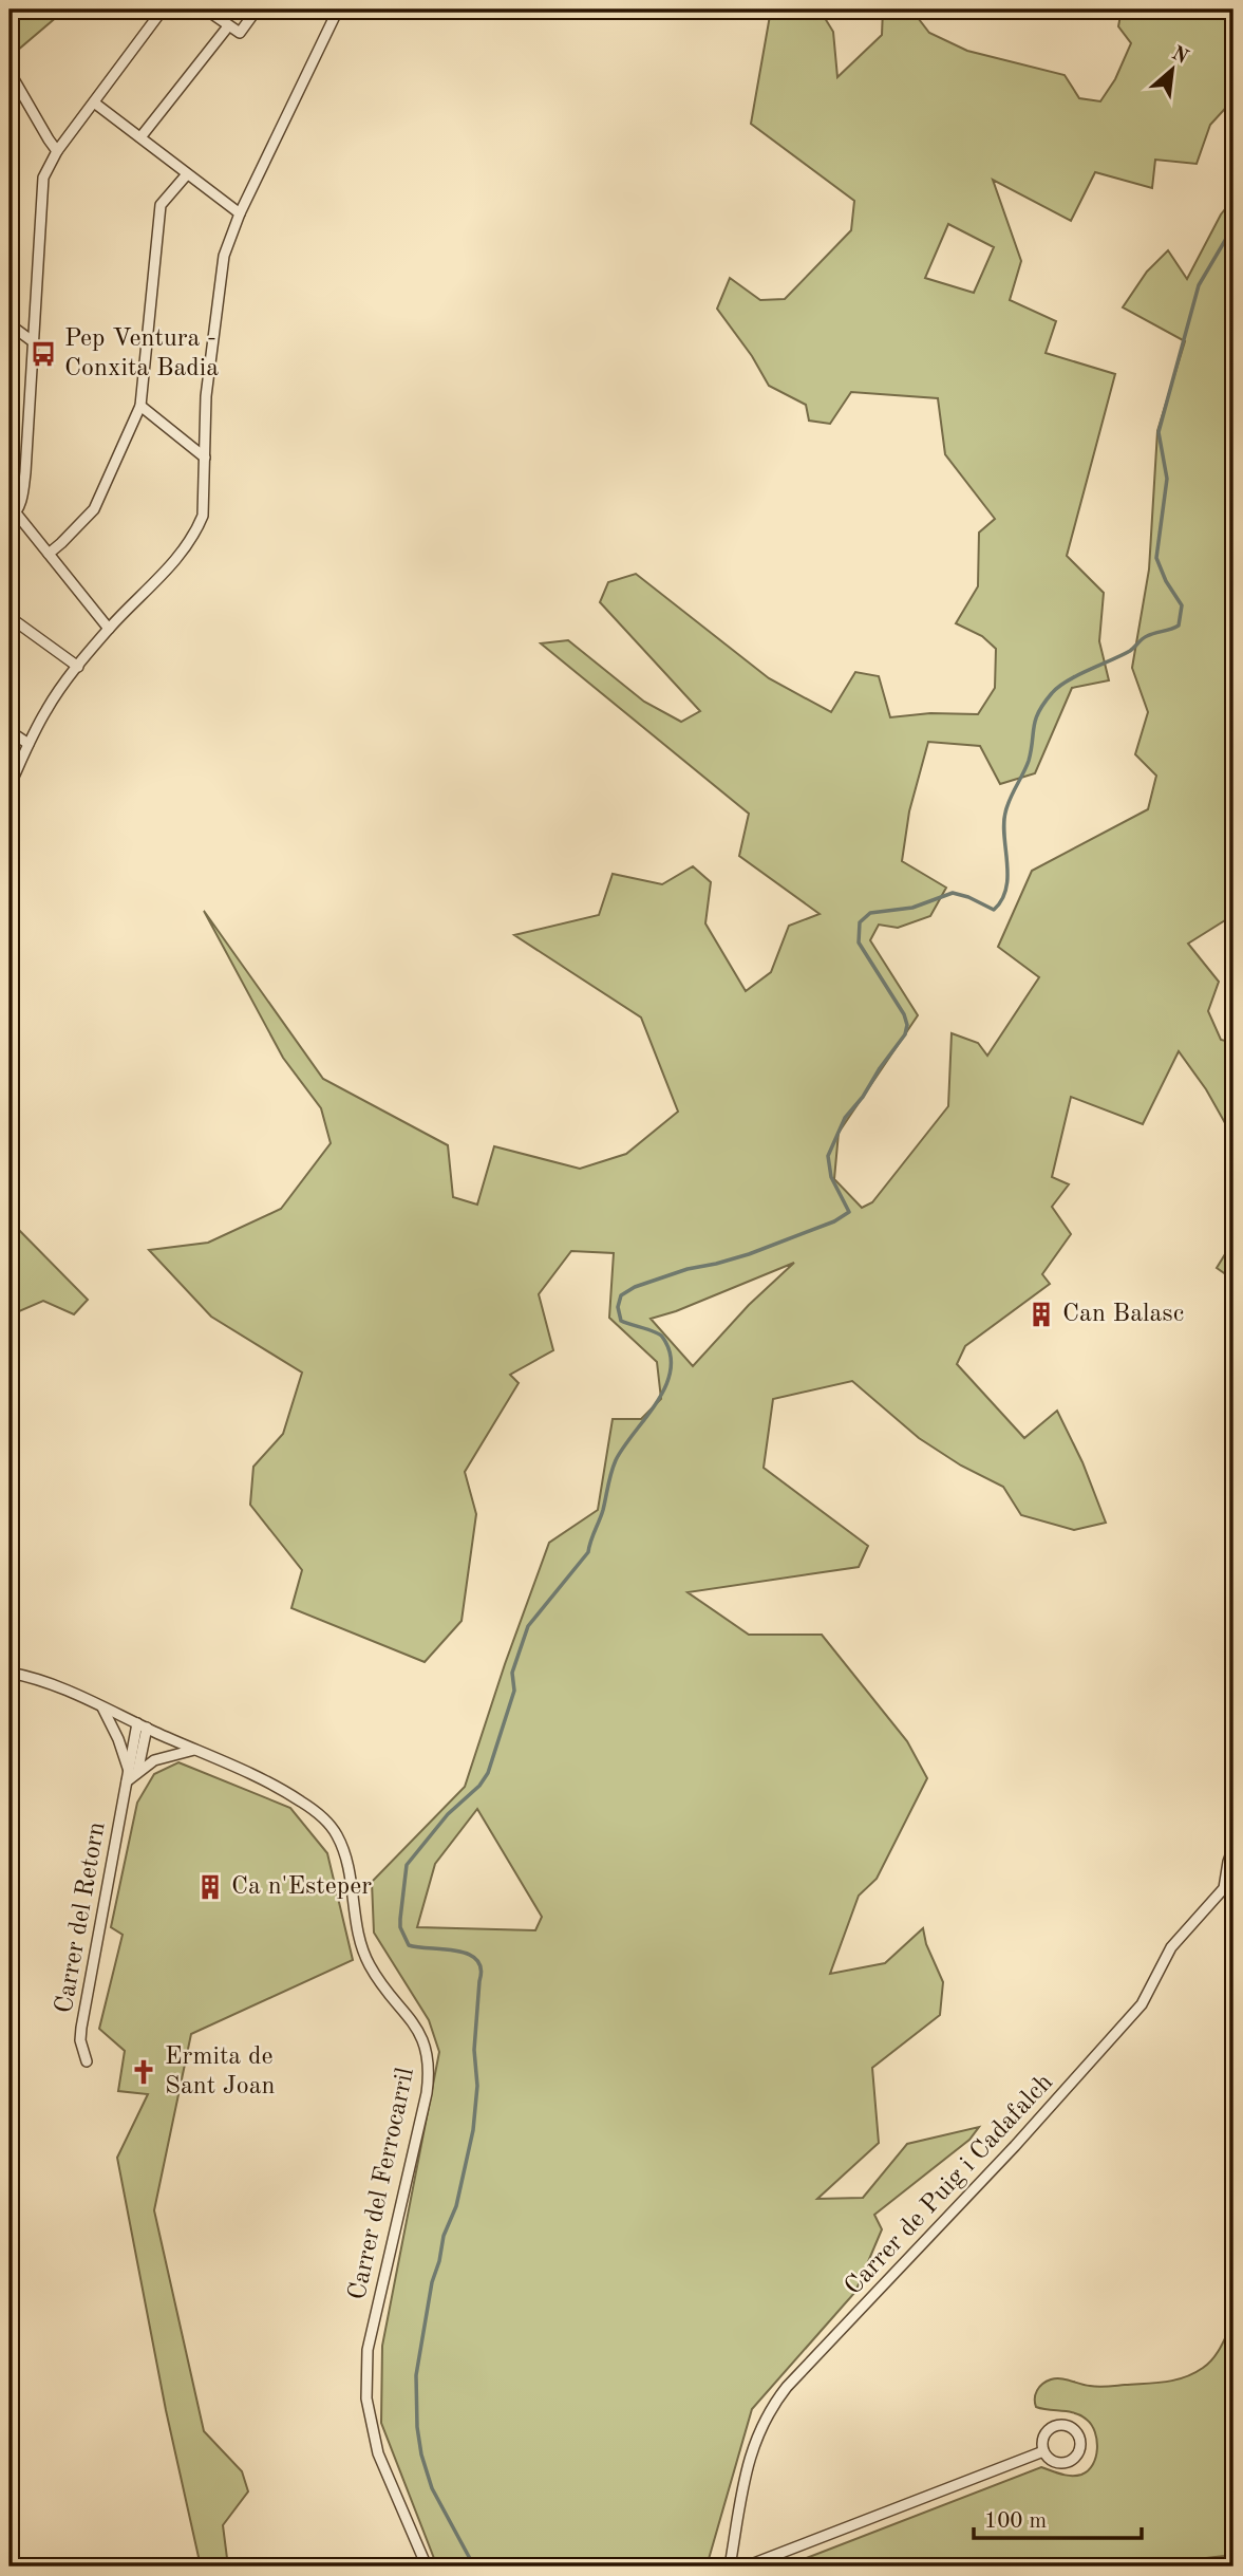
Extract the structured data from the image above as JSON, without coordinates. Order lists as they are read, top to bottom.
{
  "streets": {
    "street": ["Carrer del Retorn", "Carrer del Ferrocarril", "Carrer de Puig i Cadafalch"]
  },
  "crossings": [
    ["Carrer del Retorn", "Carrer del Ferrocarril"]
  ],
  "places": {
    "bus stop": ["Pep Ventura - Conxita Badia"],
    "building": ["Can Balasc", "Ca n'Esteper"],
    "church": ["Ermita de Sant Joan"]
  },
  "scale_bar": "100 m",
  "north": "top right"
}
